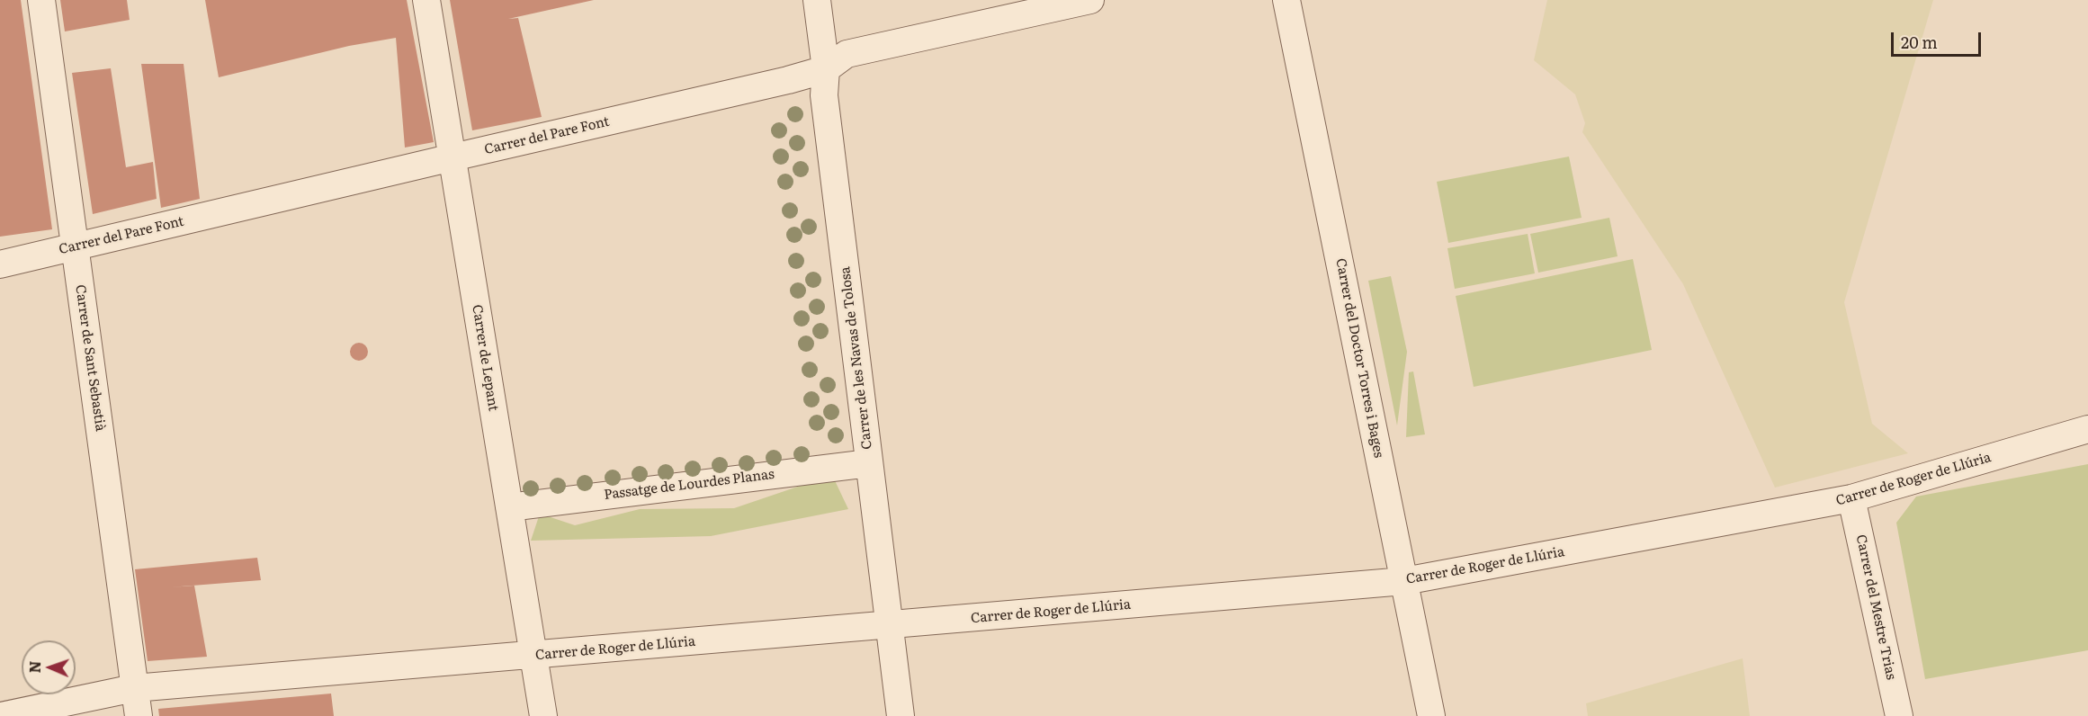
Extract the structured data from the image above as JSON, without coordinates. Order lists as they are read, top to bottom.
{
  "streets": {
    "street": [
      "Carrer del Pare Font",
      "Carrer de Sant Sebastià",
      "Carrer de Lepant",
      "Carrer de les Navas de Tolosa",
      "Carrer del Doctor Torres i Bages",
      "Carrer de Roger de Llúria",
      "Passatge de Lourdes Planas",
      "Carrer del Mestre Trias"
    ]
  },
  "crossings": [
    ["Carrer del Pare Font", "Carrer de Sant Sebastià"],
    ["Carrer del Pare Font", "Carrer de Lepant"],
    ["Carrer del Pare Font", "Carrer de les Navas de Tolosa"],
    ["Carrer de Sant Sebastià", "Carrer de Roger de Llúria"],
    ["Carrer de Lepant", "Carrer de Roger de Llúria"],
    ["Carrer de Lepant", "Passatge de Lourdes Planas"],
    ["Carrer de les Navas de Tolosa", "Carrer de Roger de Llúria"],
    ["Carrer de les Navas de Tolosa", "Passatge de Lourdes Planas"],
    ["Carrer del Doctor Torres i Bages", "Carrer de Roger de Llúria"],
    ["Carrer de Roger de Llúria", "Carrer del Mestre Trias"]
  ],
  "scale_bar": "20 m",
  "north": "left"
}
